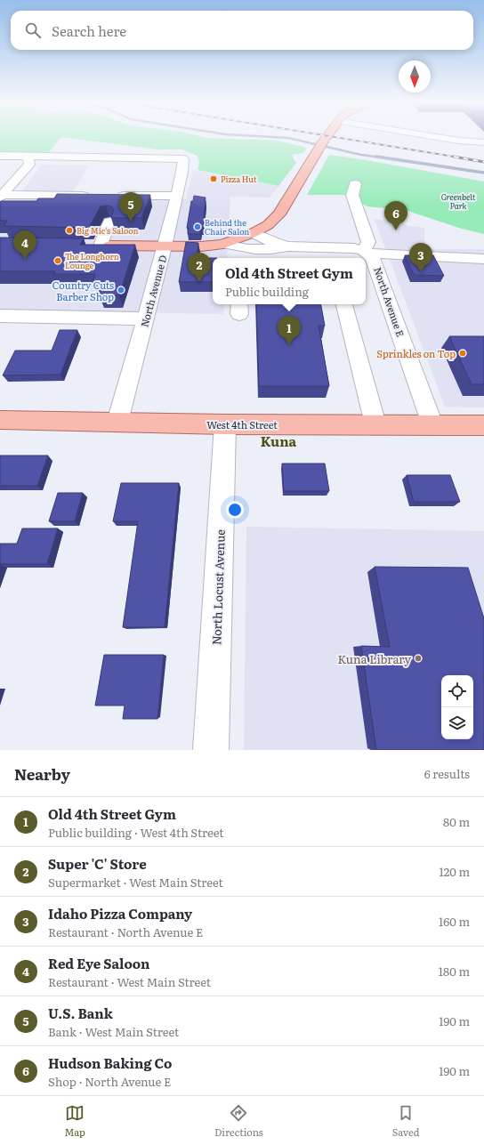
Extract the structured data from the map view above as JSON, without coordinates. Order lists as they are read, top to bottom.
{
  "streets": {
    "main road": ["West 4th Street"],
    "street": ["North Avenue D", "North Avenue E", "North Locust Avenue"]
  },
  "crossings": [
    ["North Avenue D", "West 4th Street"],
    ["North Avenue E", "West 4th Street"],
    ["West 4th Street", "North Locust Avenue"]
  ],
  "districts": ["Kuna"],
  "parks": ["Greenbelt Park"],
  "places": [
    "Pizza Hut",
    "Behind the Chair Salon",
    "Big Mic's Saloon",
    "The Longhorn Lounge",
    "Country Cuts Barber Shop",
    "Sprinkles on Top",
    "Kuna Library"
  ],
  "north": "bottom",
  "page": {
    "search": "Search here",
    "pins": [
      "5",
      "6",
      "4",
      "3",
      "2",
      "1"
    ],
    "popup": ["Old 4th Street Gym", "Public building"],
    "heading": ["Nearby", "6 results"],
    "list": [
      {
        "mark": "1",
        "name": "Old 4th Street Gym",
        "note": "Public building · West 4th Street",
        "value": "80 m"
      },
      {
        "mark": "2",
        "name": "Super 'C' Store",
        "note": "Supermarket · West Main Street",
        "value": "120 m"
      },
      {
        "mark": "3",
        "name": "Idaho Pizza Company",
        "note": "Restaurant · North Avenue E",
        "value": "160 m"
      },
      {
        "mark": "4",
        "name": "Red Eye Saloon",
        "note": "Restaurant · West Main Street",
        "value": "180 m"
      },
      {
        "mark": "5",
        "name": "U.S. Bank",
        "note": "Bank · West Main Street",
        "value": "190 m"
      },
      {
        "mark": "6",
        "name": "Hudson Baking Co",
        "note": "Shop · North Avenue E",
        "value": "190 m"
      }
    ],
    "nav": ["Map", "Directions", "Saved"]
  }
}
